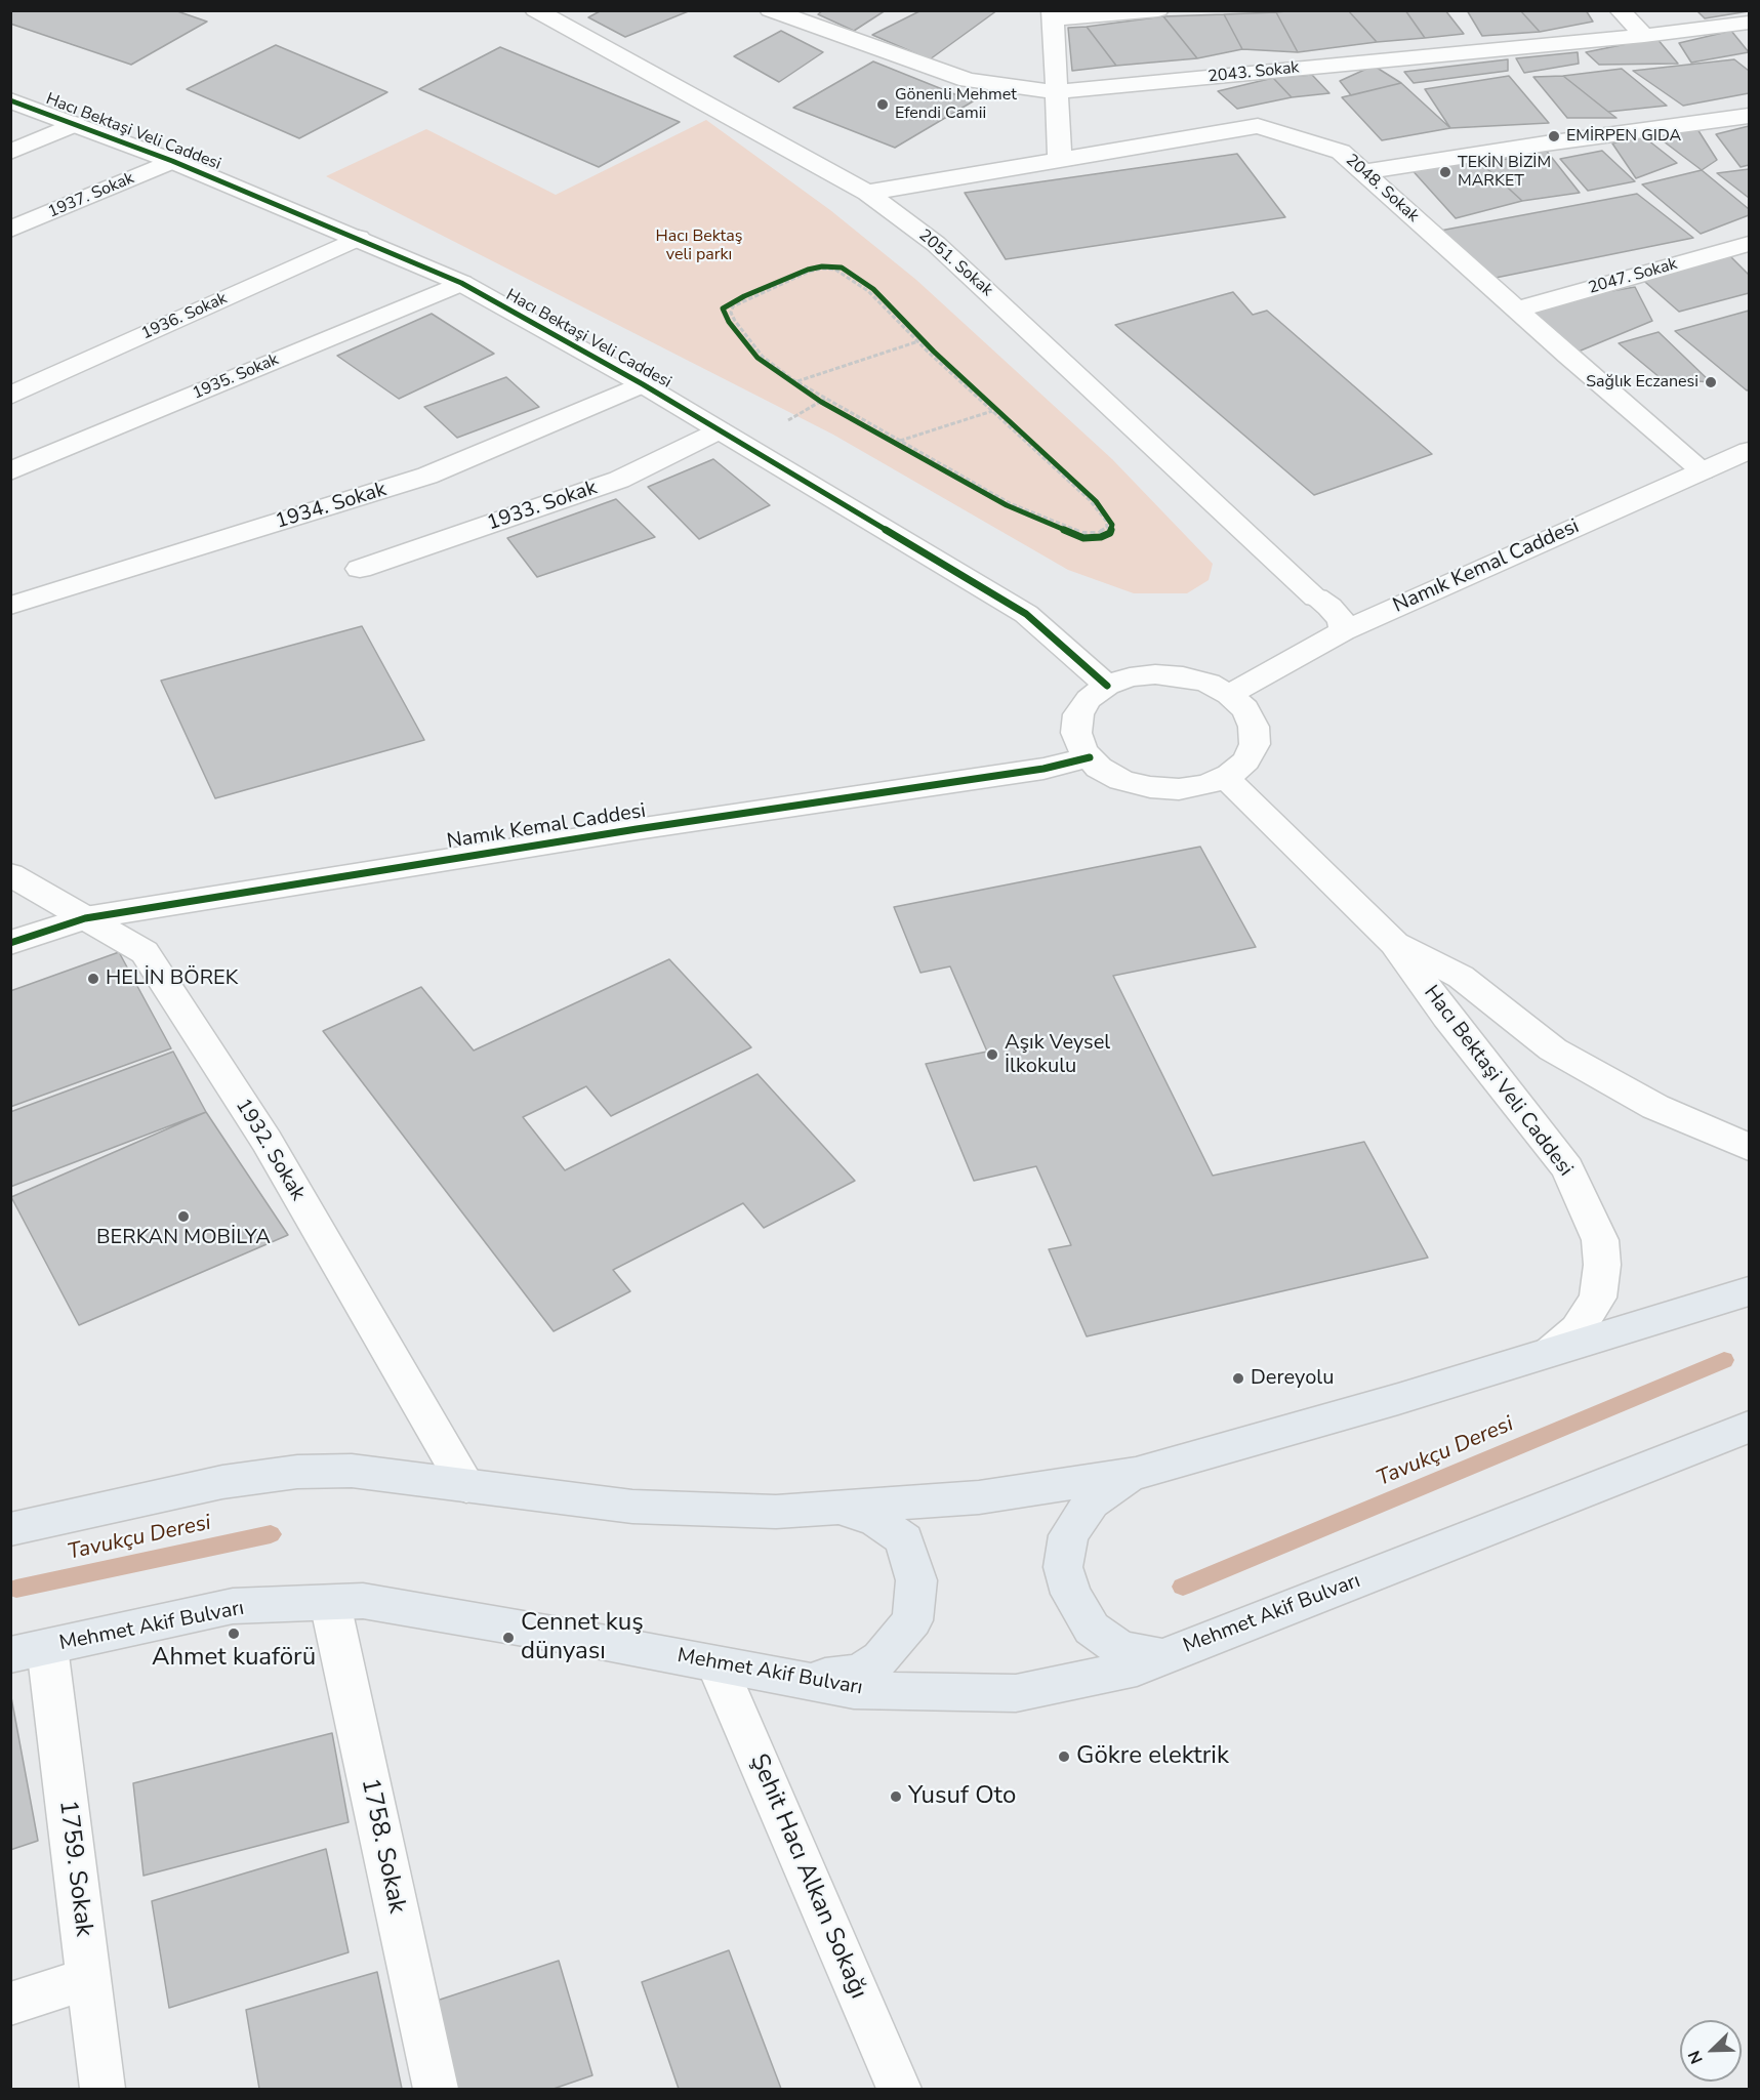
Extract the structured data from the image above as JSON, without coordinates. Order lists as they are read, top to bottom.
{
  "streets": {
    "main road": ["Mehmet Akif Bulvarı"],
    "street": [
      "2043. Sokak",
      "Hacı Bektaşi Veli Caddesi",
      "2048. Sokak",
      "1937. Sokak",
      "2051. Sokak",
      "2047. Sokak",
      "1936. Sokak",
      "1935. Sokak",
      "1934. Sokak",
      "1933. Sokak",
      "Namık Kemal Caddesi",
      "1932. Sokak",
      "1758. Sokak",
      "1759. Sokak",
      "Şehit Hacı Alkan Sokağı"
    ]
  },
  "crossings": [
    ["Hacı Bektaşi Veli Caddesi", "1937. Sokak"],
    ["Hacı Bektaşi Veli Caddesi", "1936. Sokak"],
    ["Hacı Bektaşi Veli Caddesi", "1935. Sokak"],
    ["Hacı Bektaşi Veli Caddesi", "1934. Sokak"],
    ["Hacı Bektaşi Veli Caddesi", "1933. Sokak"],
    ["Hacı Bektaşi Veli Caddesi", "Namık Kemal Caddesi"],
    ["2048. Sokak", "2051. Sokak"],
    ["2048. Sokak", "2047. Sokak"],
    ["2048. Sokak", "Namık Kemal Caddesi"],
    ["2051. Sokak", "Namık Kemal Caddesi"],
    ["Namık Kemal Caddesi", "1932. Sokak"],
    ["Mehmet Akif Bulvarı", "1758. Sokak"],
    ["Mehmet Akif Bulvarı", "1759. Sokak"],
    ["Mehmet Akif Bulvarı", "Şehit Hacı Alkan Sokağı"]
  ],
  "water": ["Tavukçu Deresi"],
  "parks": ["Hacı Bektaş veli parkı"],
  "places": [
    "Gönenli Mehmet Efendi Camii",
    "EMİRPEN GIDA",
    "TEKİN BİZİM MARKET",
    "Sağlık Eczanesi",
    "HELİN BÖREK",
    "Aşık Veysel İlkokulu",
    "BERKAN MOBİLYA",
    "Dereyolu",
    "Ahmet kuaförü",
    "Cennet kuş dünyası",
    "Gökre elektrik",
    "Yusuf Oto"
  ],
  "north": "bottom left"
}
